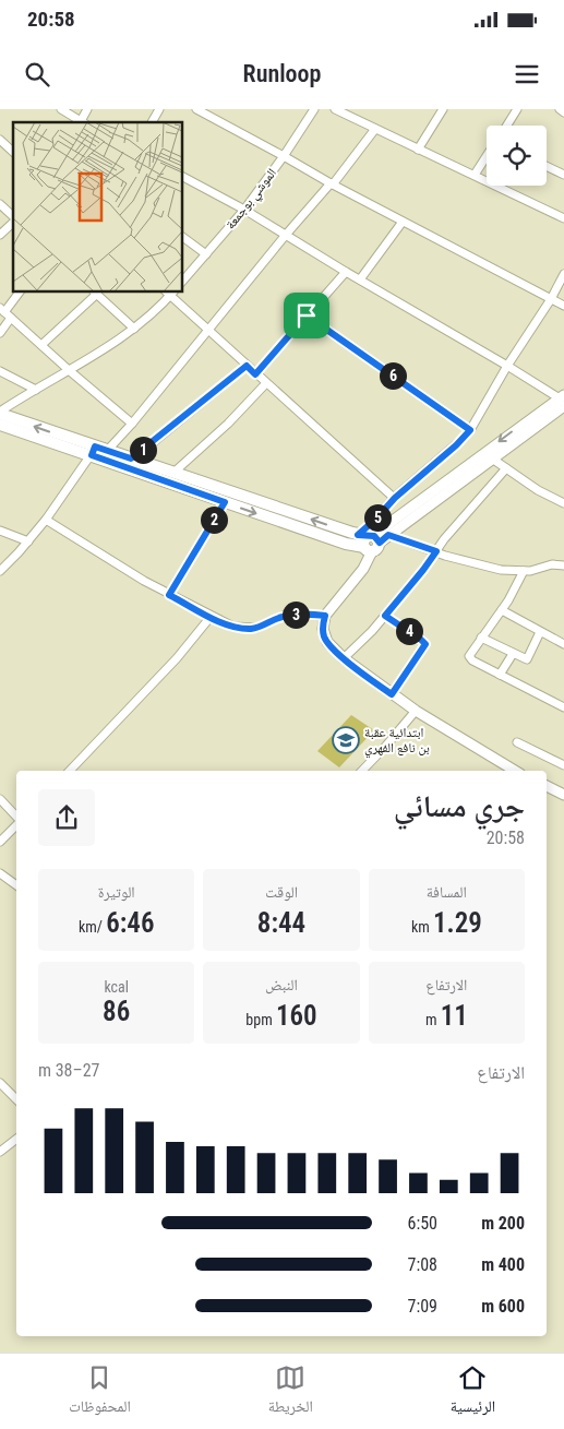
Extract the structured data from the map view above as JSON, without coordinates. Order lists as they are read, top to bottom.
{
  "streets": {
    "street": ["الموشي بوجمعة"]
  },
  "places": {
    "school or university": ["ابتدائية عقبة بن نافع الفهري"]
  },
  "page": {
    "status": "20:58",
    "header": "Runloop",
    "pins": [
      "6",
      "1",
      "5",
      "2",
      "3",
      "4"
    ],
    "heading": ["جري مسائي", "20:58"],
    "stats": [
      ["المسافة", "1.29 km"],
      ["الوقت", "8:44"],
      ["الوتيرة", "6:46 /km"],
      ["الارتفاع", "11 m"],
      ["النبض", "160 bpm"],
      ["kcal", "86"]
    ],
    "chart": ["الارتفاع", "27–38 m"],
    "list": [
      {
        "name": "200 m",
        "note": "6:50"
      },
      {
        "name": "400 m",
        "note": "7:08"
      },
      {
        "name": "600 m",
        "note": "7:09"
      }
    ],
    "tabs": ["الرئيسية", "الخريطة", "المحفوظات"]
  }
}
